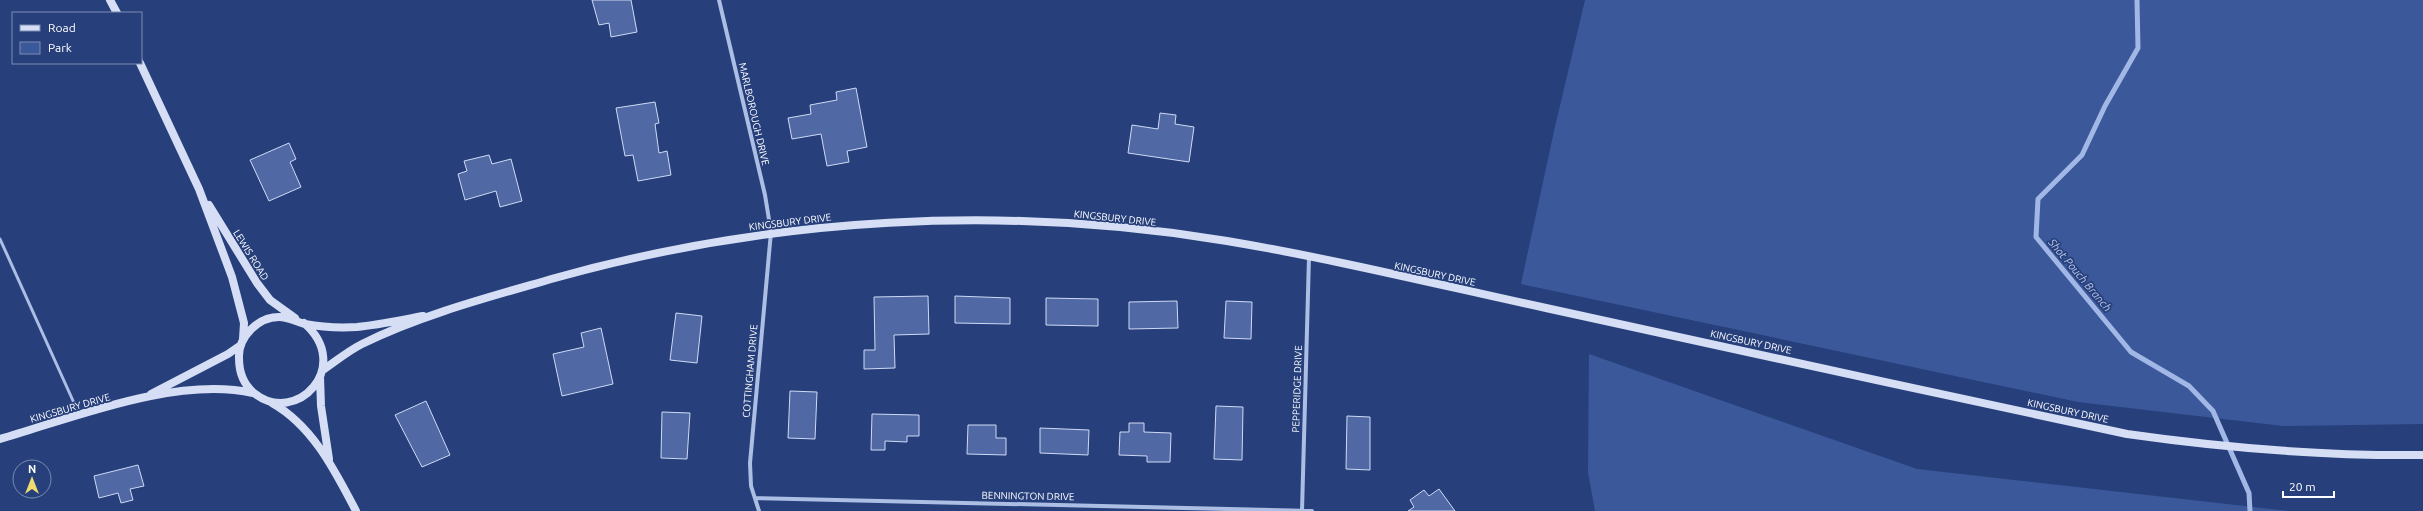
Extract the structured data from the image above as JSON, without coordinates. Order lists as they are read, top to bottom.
{
  "streets": {
    "street": [
      "MARLBOROUGH DRIVE",
      "KINGSBURY DRIVE",
      "LEWIS ROAD",
      "COTTINGHAM DRIVE",
      "PEPPERIDGE DRIVE",
      "BENNINGTON DRIVE"
    ]
  },
  "crossings": [
    ["MARLBOROUGH DRIVE", "KINGSBURY DRIVE"],
    ["MARLBOROUGH DRIVE", "COTTINGHAM DRIVE"],
    ["KINGSBURY DRIVE", "LEWIS ROAD"],
    ["KINGSBURY DRIVE", "COTTINGHAM DRIVE"],
    ["KINGSBURY DRIVE", "PEPPERIDGE DRIVE"],
    ["COTTINGHAM DRIVE", "BENNINGTON DRIVE"],
    ["PEPPERIDGE DRIVE", "BENNINGTON DRIVE"]
  ],
  "water": ["Shot Pouch Branch"],
  "legend": ["Road", "Park"],
  "scale_bar": "20 m",
  "north": "top"
}
